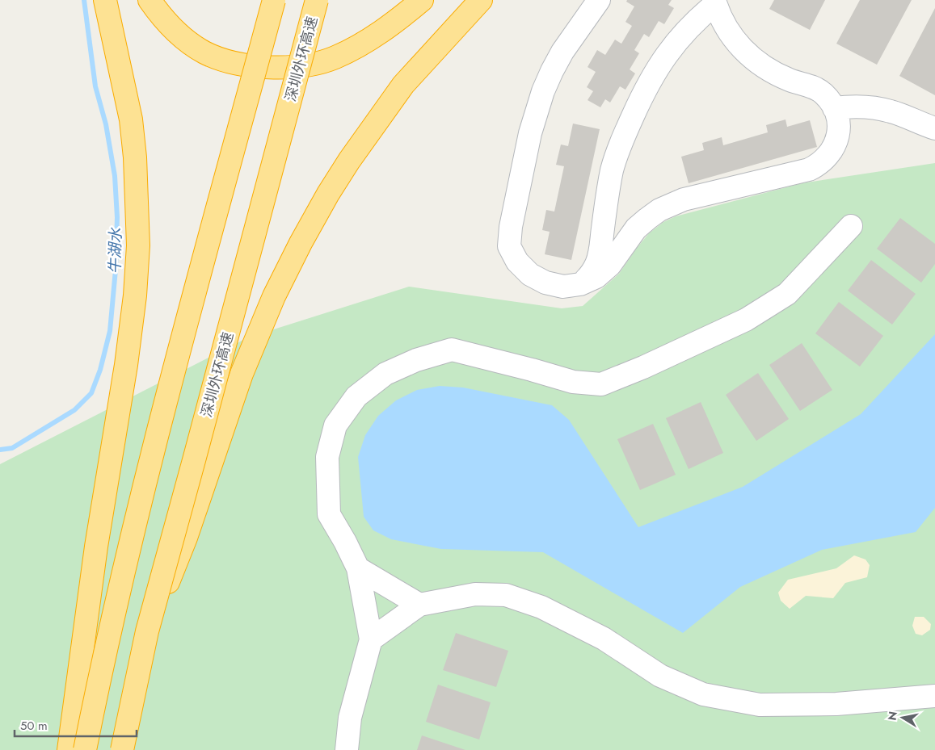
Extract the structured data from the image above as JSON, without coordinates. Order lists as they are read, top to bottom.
{
  "streets": {
    "highway": ["深圳外环高速"]
  },
  "water": ["牛湖水"],
  "scale_bar": "50 m",
  "north": "left"
}
